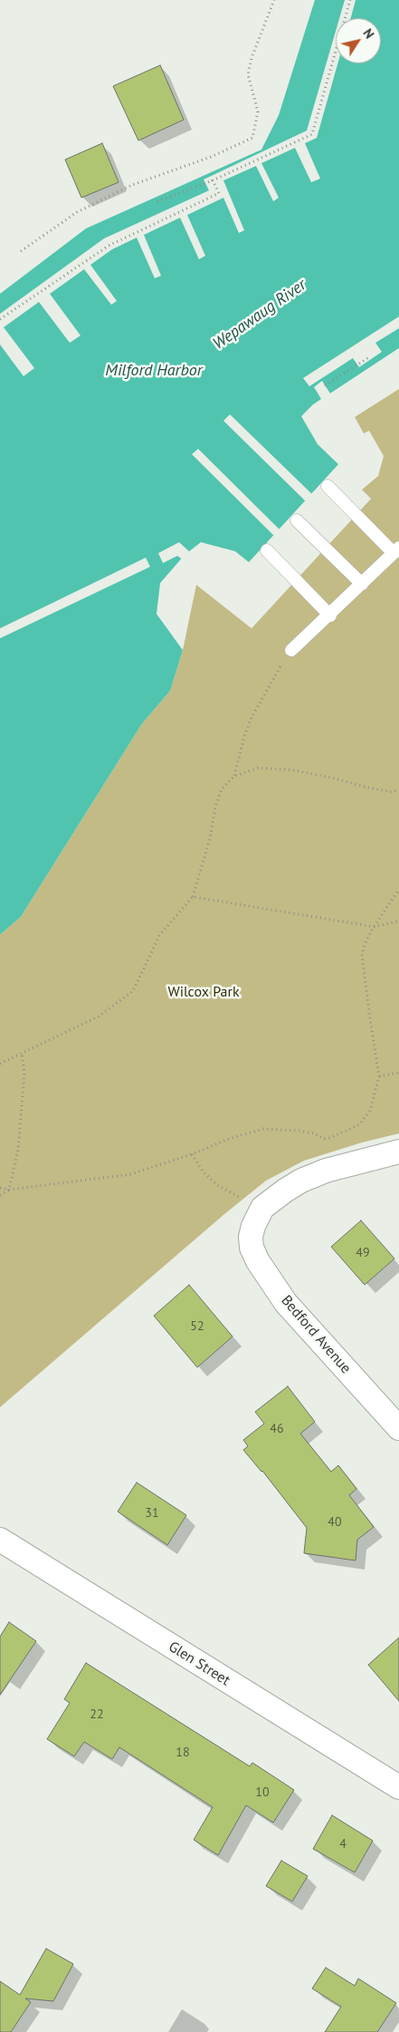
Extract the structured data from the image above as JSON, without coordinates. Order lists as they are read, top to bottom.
{
  "streets": {
    "street": ["Bedford Avenue", "Glen Street"]
  },
  "water": ["Wepawaug River", "Milford Harbor"],
  "parks": ["Wilcox Park"],
  "house_numbers": [
    "49",
    "52",
    "46",
    "31",
    "40",
    "22",
    "18",
    "10",
    "4"
  ],
  "north": "top right"
}
